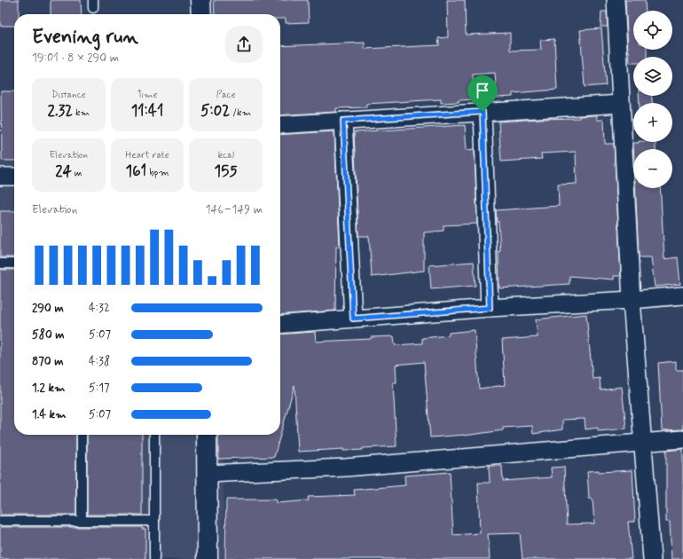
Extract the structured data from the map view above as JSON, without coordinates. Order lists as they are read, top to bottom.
{
  "page": {
    "map_buttons": ["+", "−"],
    "heading": ["Evening run", "19:01 · 8 × 290 m"],
    "stats": [
      ["Distance", "2.32 km"],
      ["Time", "11:41"],
      ["Pace", "5:02 /km"],
      ["Elevation", "24 m"],
      ["Heart rate", "161 bpm"],
      ["kcal", "155"]
    ],
    "chart": ["Elevation", "146–149 m"],
    "list": [
      {
        "name": "290 m",
        "note": "4:32"
      },
      {
        "name": "580 m",
        "note": "5:07"
      },
      {
        "name": "870 m",
        "note": "4:38"
      },
      {
        "name": "1.2 km",
        "note": "5:17"
      },
      {
        "name": "1.4 km",
        "note": "5:07"
      }
    ]
  }
}
